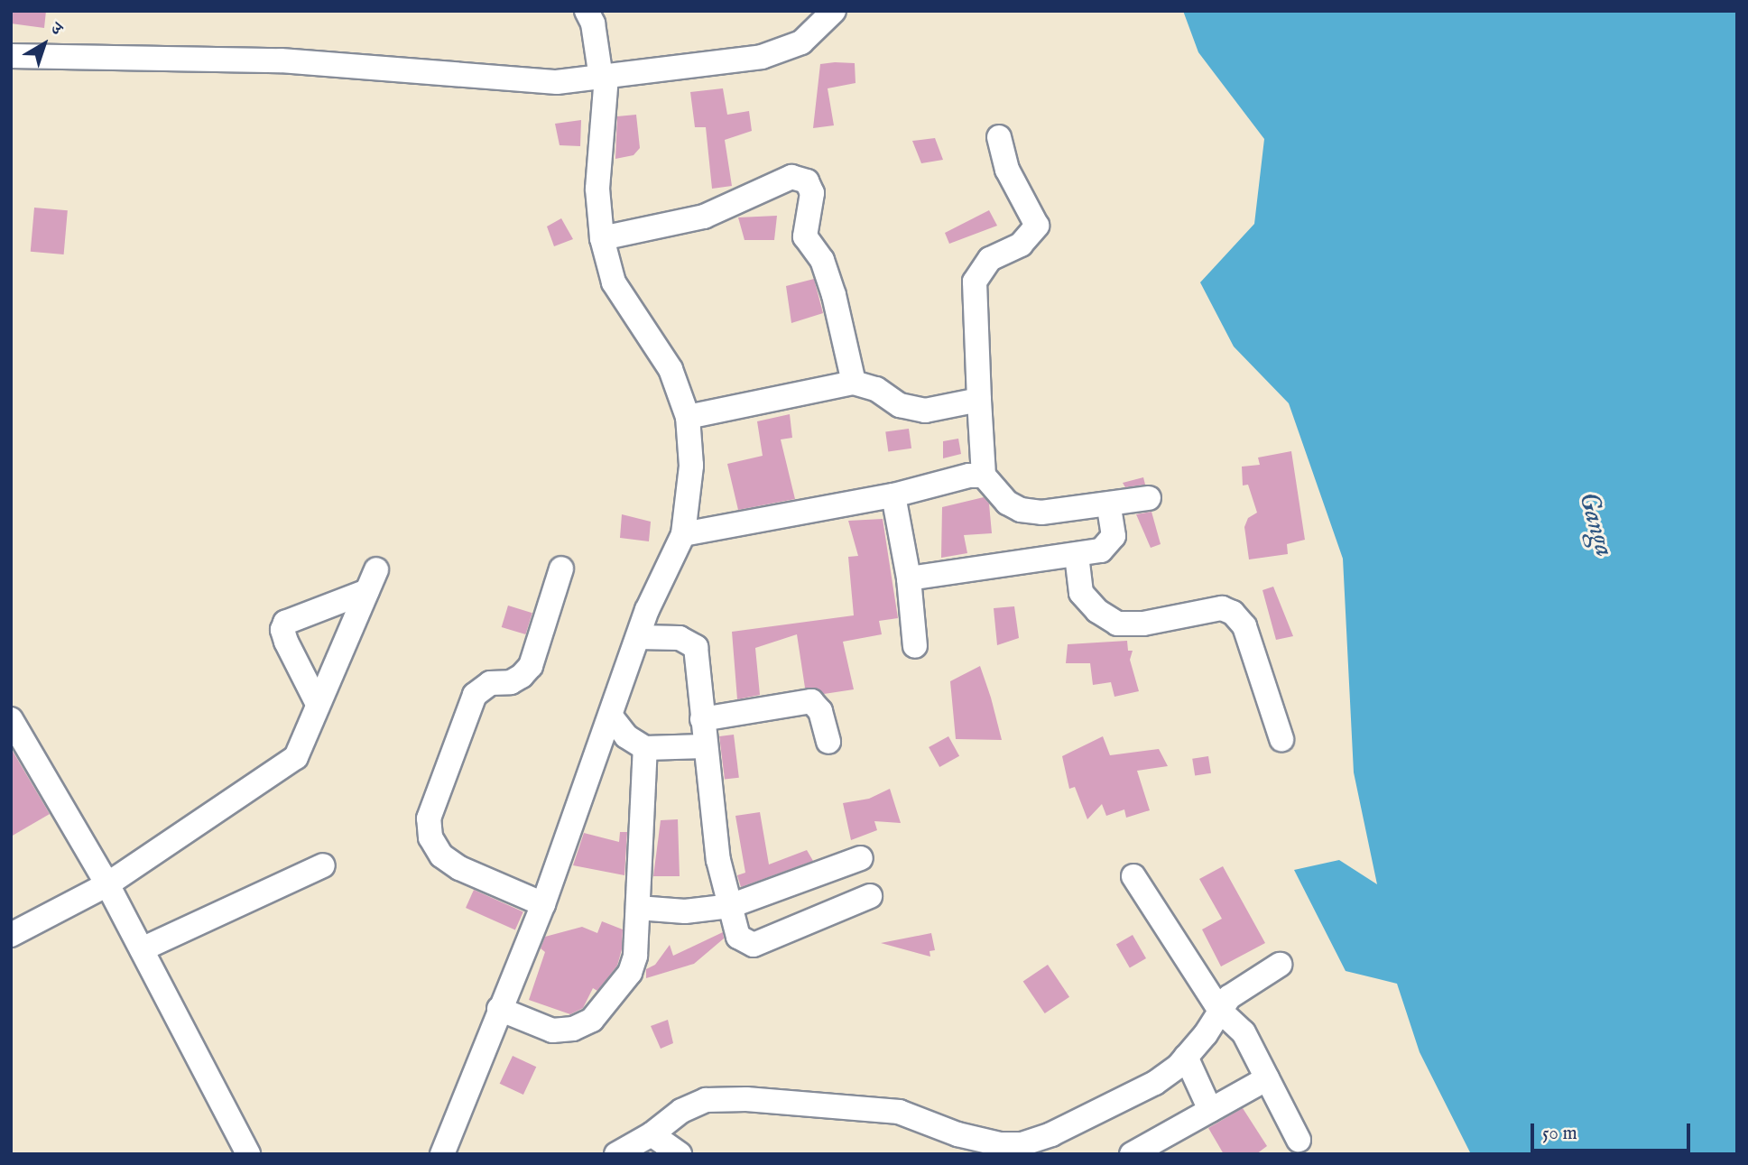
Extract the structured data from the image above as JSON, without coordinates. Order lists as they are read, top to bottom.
{
  "water": ["Ganga"],
  "scale_bar": "50 m",
  "north": "top right"
}
